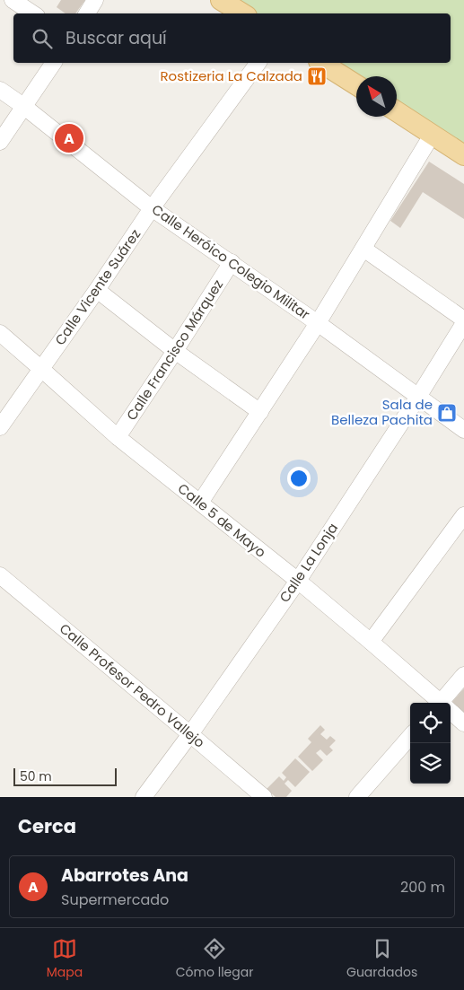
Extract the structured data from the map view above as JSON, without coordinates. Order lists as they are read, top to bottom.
{
  "streets": {
    "street": [
      "Calle Heróico Colegio Militar",
      "Calle Vicente Suárez",
      "Calle Francisco Márquez",
      "Calle 5 de Mayo",
      "Calle La Lonja",
      "Calle Profesor Pedro Vallejo"
    ]
  },
  "crossings": [
    ["Calle Heróico Colegio Militar", "Calle Vicente Suárez"],
    ["Calle Heróico Colegio Militar", "Calle Francisco Márquez"],
    ["Calle Heróico Colegio Militar", "Calle La Lonja"],
    ["Calle Vicente Suárez", "Calle 5 de Mayo"],
    ["Calle Francisco Márquez", "Calle 5 de Mayo"],
    ["Calle 5 de Mayo", "Calle La Lonja"],
    ["Calle La Lonja", "Calle Profesor Pedro Vallejo"]
  ],
  "places": {
    "restaurant": ["Rostizeria La Calzada"],
    "shop": ["Sala de Belleza Pachita"]
  },
  "scale_bar": "50 m",
  "north": "top left",
  "page": {
    "search": "Buscar aquí",
    "pins": "A",
    "scale": "50 m",
    "heading": "Cerca",
    "list": [
      {
        "mark": "A",
        "name": "Abarrotes Ana",
        "note": "Supermercado",
        "value": "200 m"
      }
    ],
    "nav": ["Mapa", "Cómo llegar", "Guardados"]
  }
}
